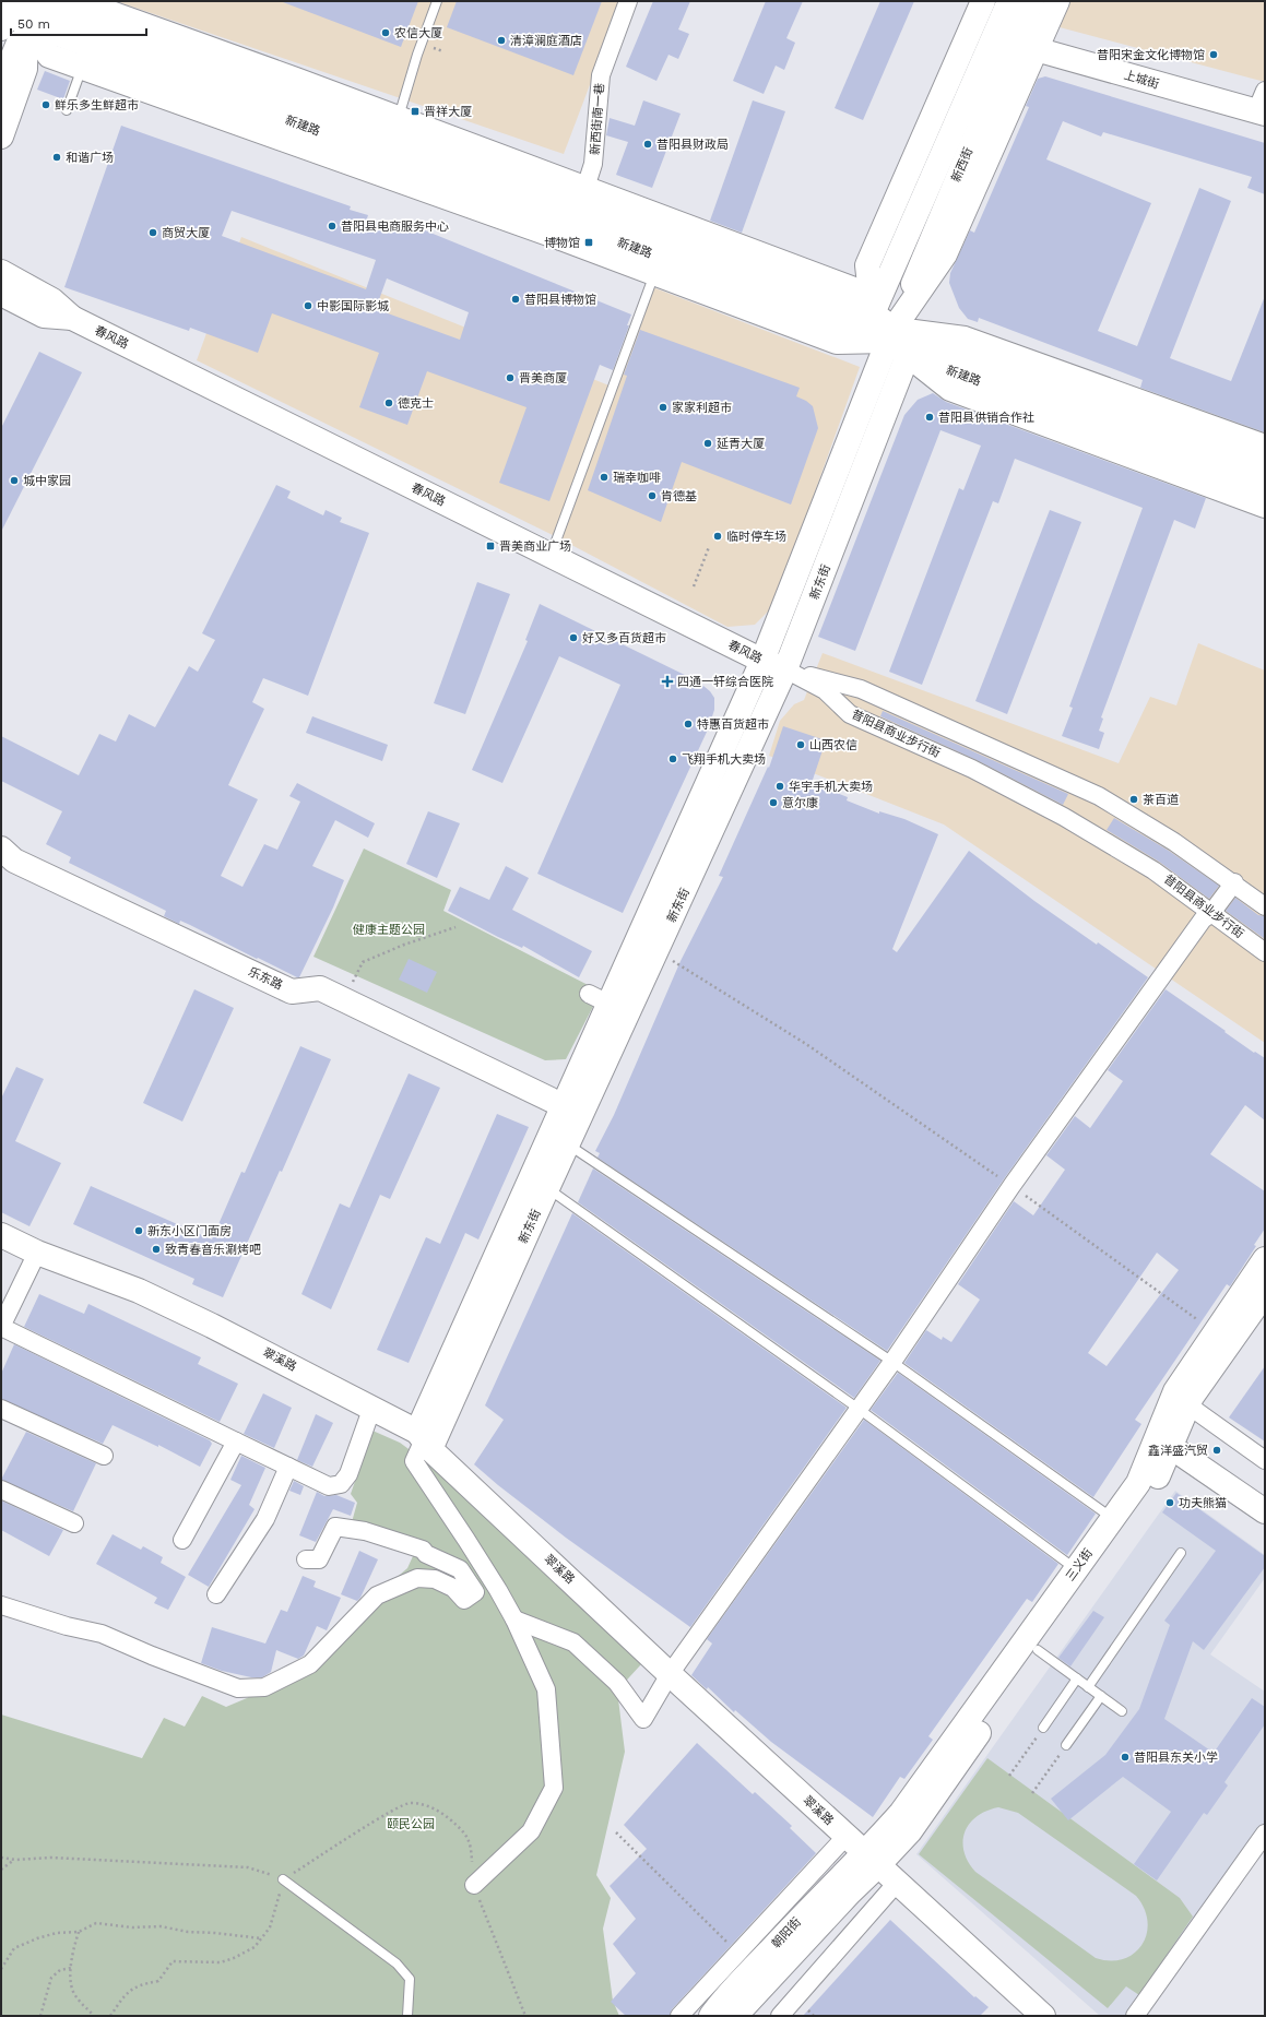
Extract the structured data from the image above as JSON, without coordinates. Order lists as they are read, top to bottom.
{
  "streets": {
    "main road": [
      "上城街",
      "新建路",
      "新西街",
      "春风路",
      "新东街",
      "乐东路",
      "翠溪路",
      "三义街",
      "朝阳街"
    ],
    "street": ["新西街南一巷", "昔阳县商业步行街"]
  },
  "crossings": [
    ["上城街", "新西街"],
    ["新建路", "新西街"],
    ["新建路", "新东街"],
    ["新西街", "新东街"],
    ["春风路", "新东街"],
    ["春风路", "昔阳县商业步行街"],
    ["新东街", "昔阳县商业步行街"],
    ["新东街", "乐东路"],
    ["新东街", "翠溪路"],
    ["翠溪路", "三义街"],
    ["翠溪路", "朝阳街"],
    ["三义街", "朝阳街"]
  ],
  "parks": ["健康主题公园", "颐民公园"],
  "places": {
    "other": [
      "农信大厦",
      "清漳澜庭酒店",
      "昔阳宋金文化博物馆",
      "鲜乐多生鲜超市",
      "昔阳县财政局",
      "和谐广场",
      "昔阳县电商服务中心",
      "商贸大厦",
      "昔阳县博物馆",
      "中影国际影城",
      "晋美商厦",
      "德克士",
      "家家利超市",
      "昔阳县供销合作社",
      "延青大厦",
      "瑞幸咖啡",
      "城中家园",
      "肯德基",
      "临时停车场",
      "好又多百货超市",
      "特惠百货超市",
      "山西农信",
      "飞翔手机大卖场",
      "华宇手机大卖场",
      "茶百道",
      "意尔康",
      "新东小区门面房",
      "致青春音乐涮烤吧",
      "鑫洋盛汽贸",
      "功夫熊猫",
      "昔阳县东关小学"
    ],
    "transit": ["晋祥大厦", "博物馆", "晋美商业广场"],
    "health": ["四通一轩综合医院"]
  },
  "scale_bar": "50 m"
}
